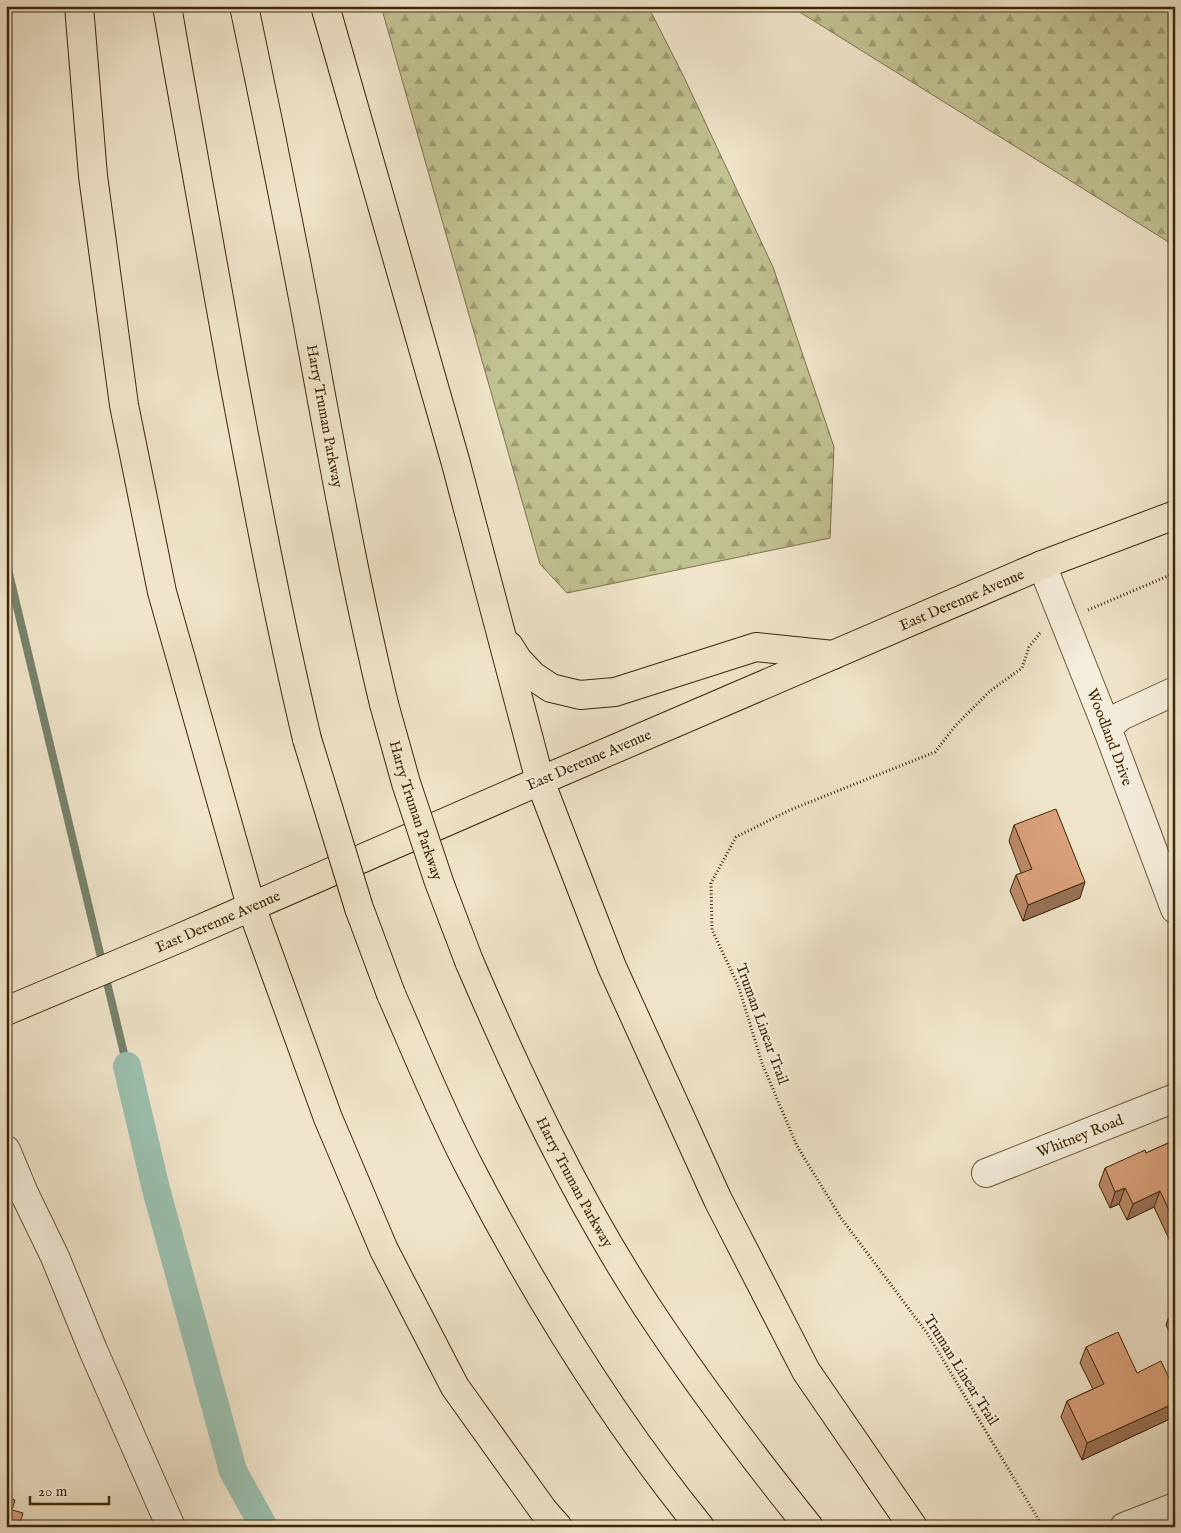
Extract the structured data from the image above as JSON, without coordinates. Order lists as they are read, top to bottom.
{
  "streets": {
    "main road": ["Harry Truman Parkway", "East Derenne Avenue"],
    "street": ["Woodland Drive", "Whitney Road"],
    "path": ["Truman Linear Trail"]
  },
  "crossings": [
    ["East Derenne Avenue", "Woodland Drive"],
    ["Woodland Drive", "Truman Linear Trail"]
  ],
  "scale_bar": "20 m"
}
